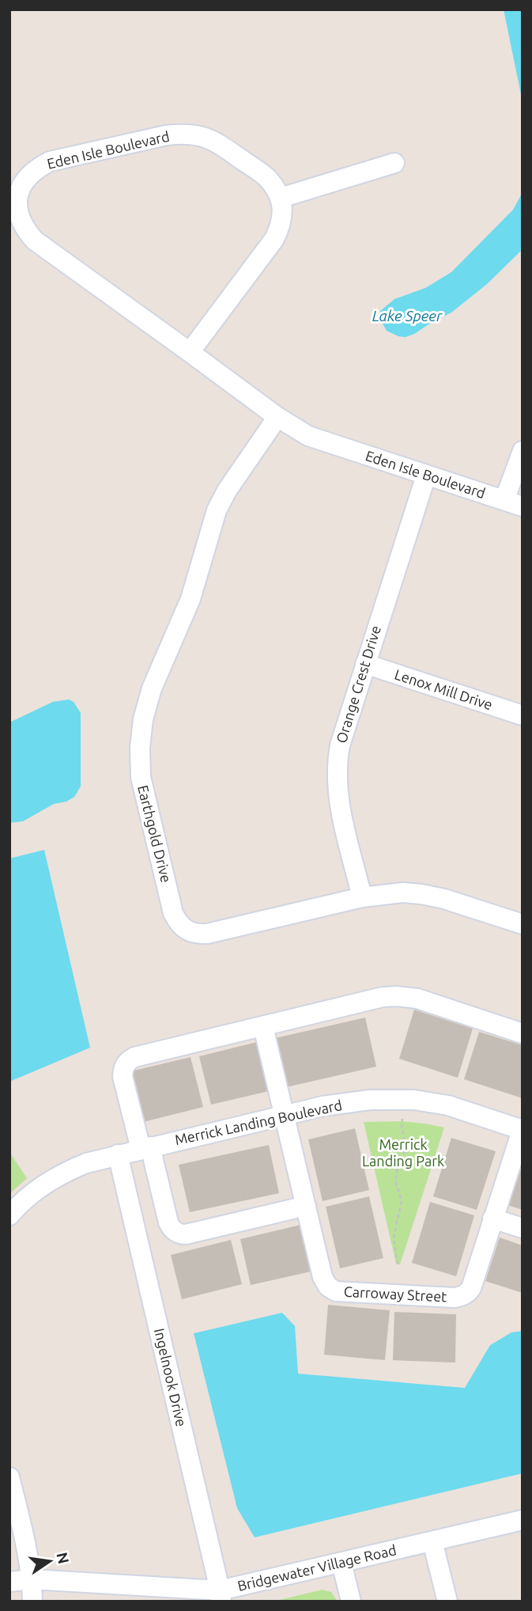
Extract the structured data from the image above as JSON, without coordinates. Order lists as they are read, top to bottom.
{
  "streets": {
    "street": [
      "Eden Isle Boulevard",
      "Orange Crest Drive",
      "Lenox Mill Drive",
      "Earthgold Drive",
      "Merrick Landing Boulevard",
      "Carroway Street",
      "Ingelnook Drive",
      "Bridgewater Village Road"
    ]
  },
  "crossings": [
    ["Eden Isle Boulevard", "Orange Crest Drive"],
    ["Eden Isle Boulevard", "Earthgold Drive"],
    ["Orange Crest Drive", "Lenox Mill Drive"],
    ["Orange Crest Drive", "Earthgold Drive"],
    ["Merrick Landing Boulevard", "Carroway Street"],
    ["Merrick Landing Boulevard", "Ingelnook Drive"],
    ["Ingelnook Drive", "Bridgewater Village Road"]
  ],
  "water": ["Lake Speer"],
  "parks": ["Merrick Landing Park"],
  "north": "right"
}
